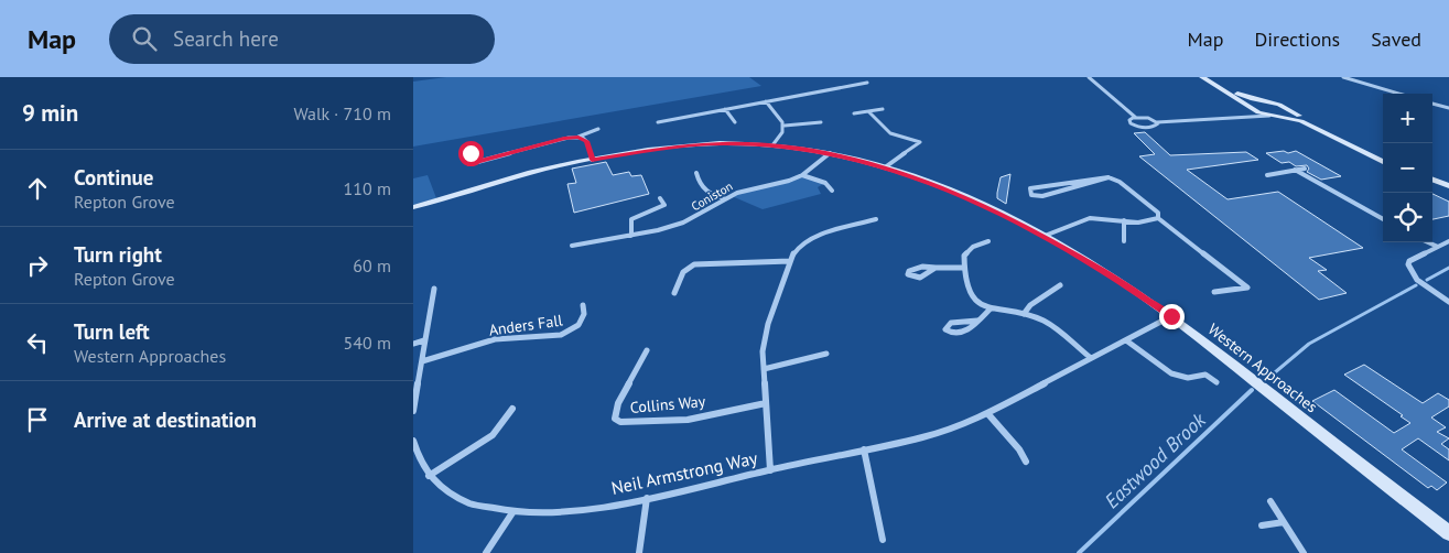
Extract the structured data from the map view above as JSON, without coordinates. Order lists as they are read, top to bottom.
{
  "streets": {
    "street": [
      "Coniston",
      "Anders Fall",
      "Western Approaches",
      "Collins Way",
      "Neil Armstrong Way"
    ]
  },
  "crossings": [
    ["Coniston", "Western Approaches"],
    ["Western Approaches", "Neil Armstrong Way"]
  ],
  "water": ["Eastwood Brook"],
  "page": {
    "header": "Map",
    "search": "Search here",
    "nav": ["Map", "Directions", "Saved"],
    "heading": ["9 min", "Walk · 710 m"],
    "map_buttons": ["+", "−"],
    "list": [
      ["Continue", "Repton Grove", "110 m"],
      ["Turn right", "Repton Grove", "60 m"],
      ["Turn left", "Western Approaches", "540 m"],
      "Arrive at destination"
    ]
  }
}
